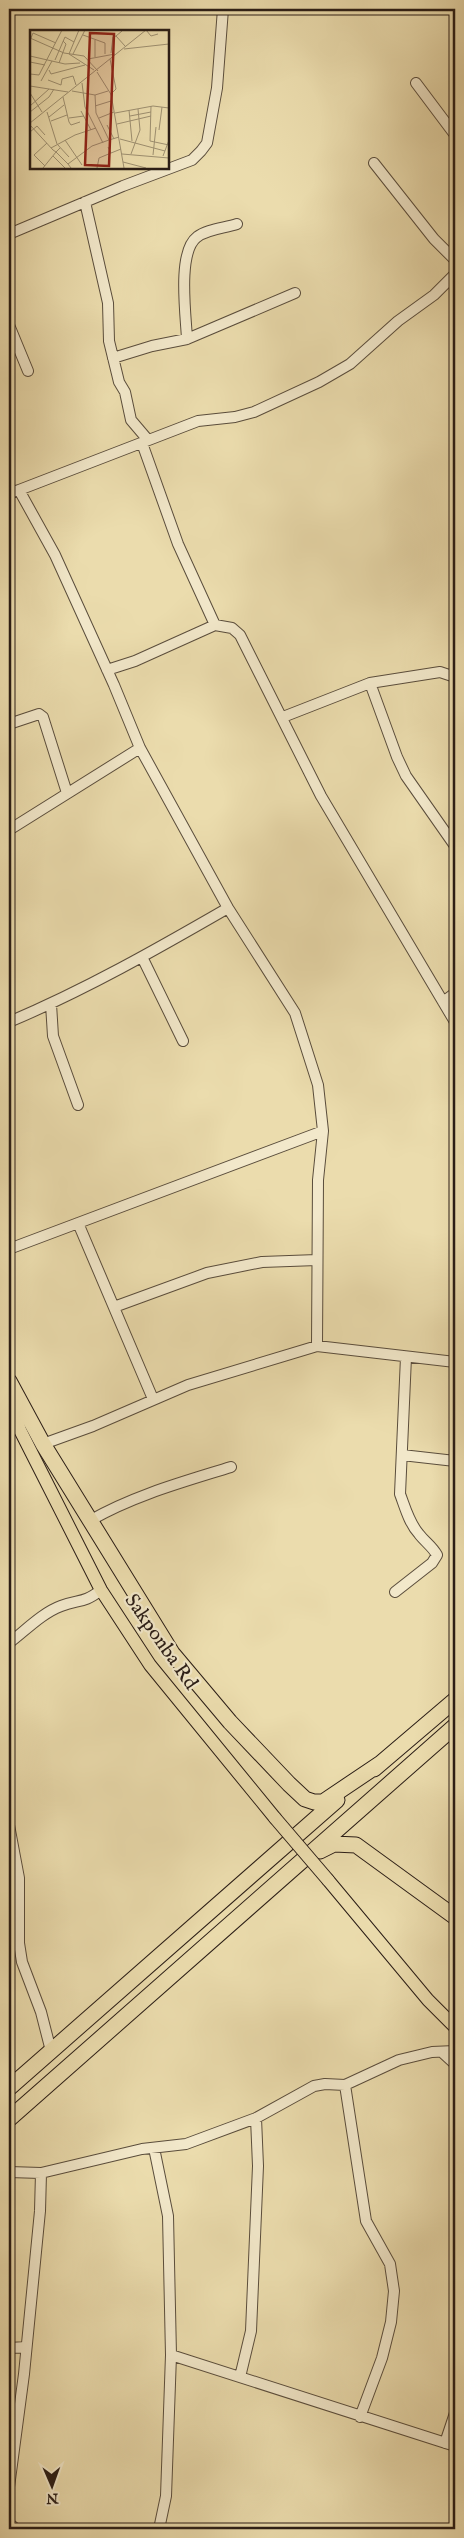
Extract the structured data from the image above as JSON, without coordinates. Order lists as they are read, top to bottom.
{
  "streets": {
    "main road": ["Sakponba Rd"]
  },
  "north": "bottom"
}
